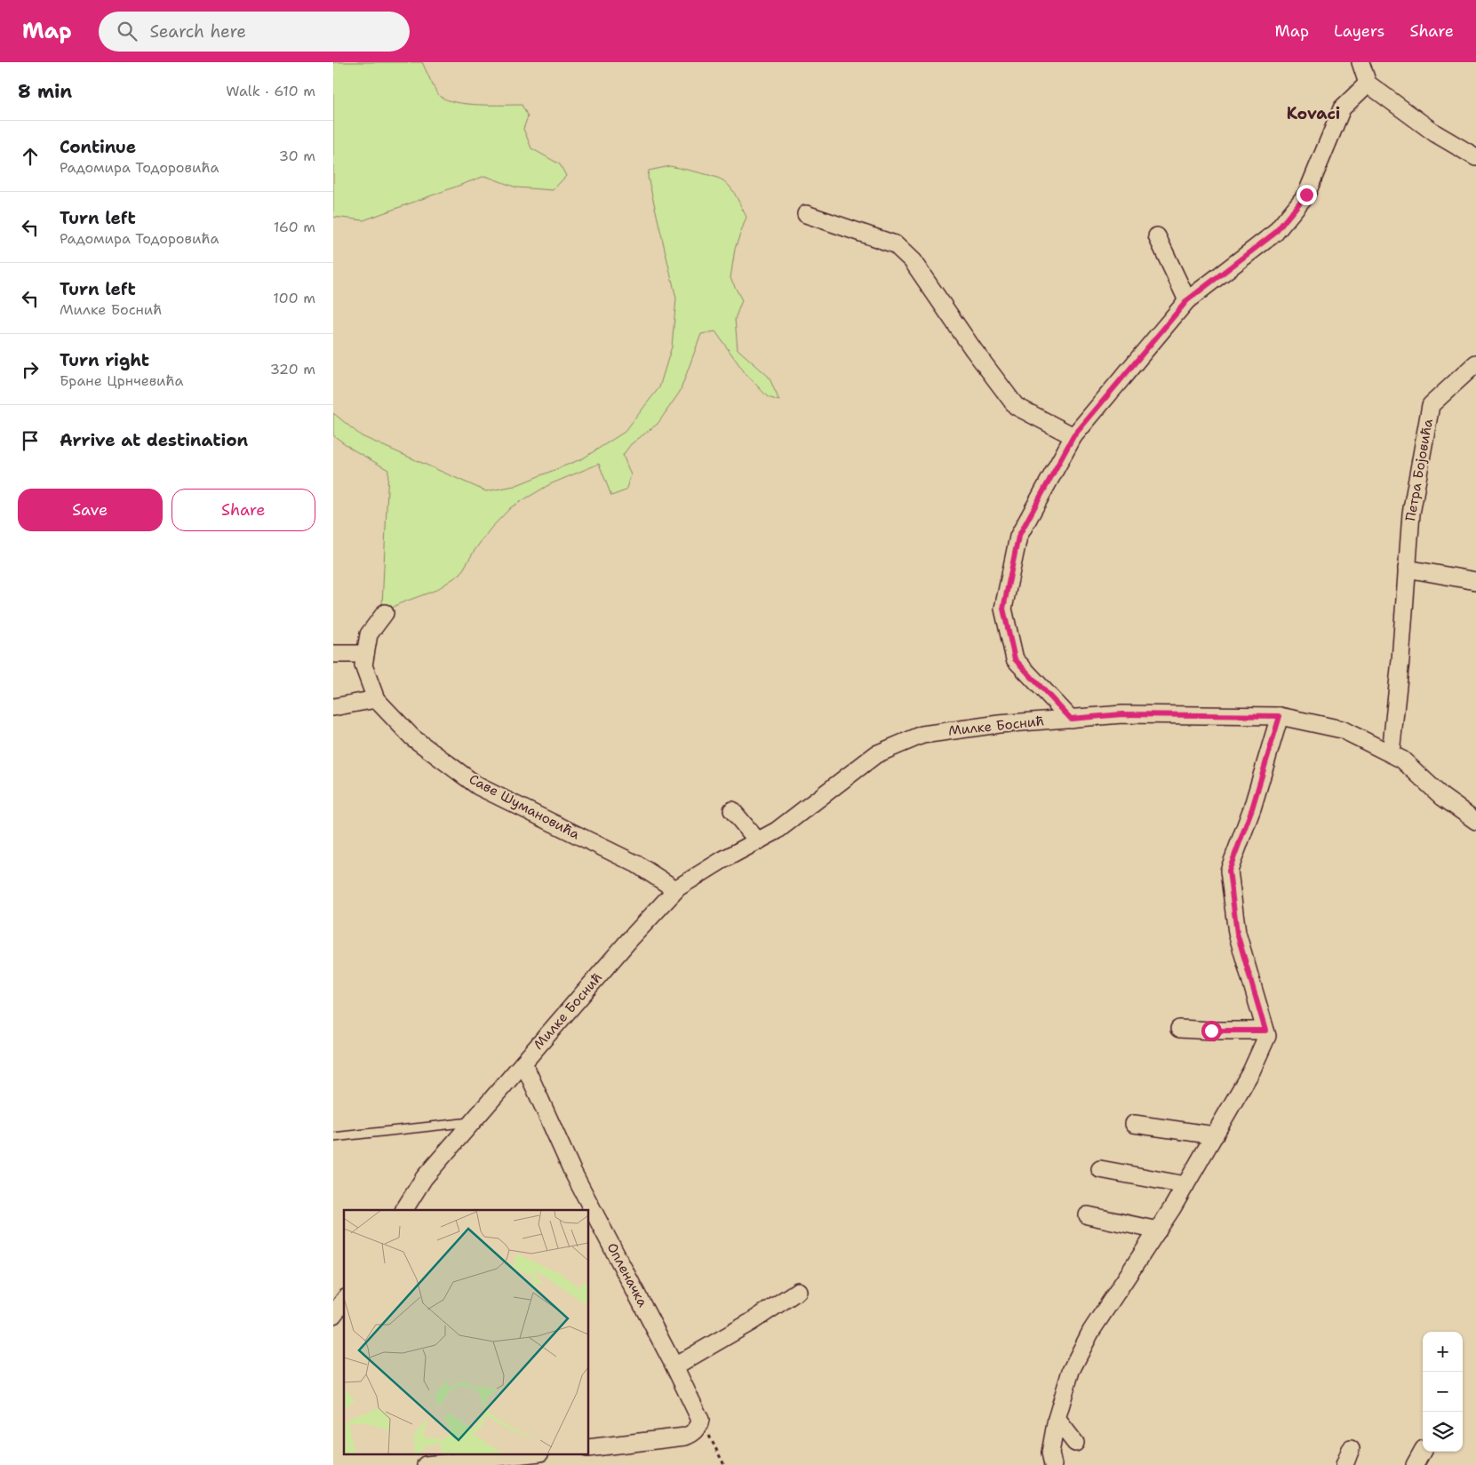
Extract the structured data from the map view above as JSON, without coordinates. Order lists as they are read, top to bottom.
{
  "streets": {
    "street": [
      "Петра Бојовића",
      "Милке Боснић",
      "Саве Шумановића",
      "Опленачка"
    ]
  },
  "crossings": [
    ["Петра Бојовића", "Милке Боснић"],
    ["Милке Боснић", "Саве Шумановића"],
    ["Милке Боснић", "Опленачка"]
  ],
  "districts": ["Kovaci"],
  "page": {
    "header": "Map",
    "search": "Search here",
    "nav": ["Map", "Layers", "Share"],
    "heading": ["8 min", "Walk · 610 m"],
    "list": [
      ["Continue", "Радомира Тодоровића", "30 m"],
      ["Turn left", "Радомира Тодоровића", "160 m"],
      ["Turn left", "Милке Боснић", "100 m"],
      ["Turn right", "Бране Црнчевића", "320 m"],
      "Arrive at destination"
    ],
    "buttons": ["Save", "Share"],
    "map_buttons": ["+", "−"]
  }
}
